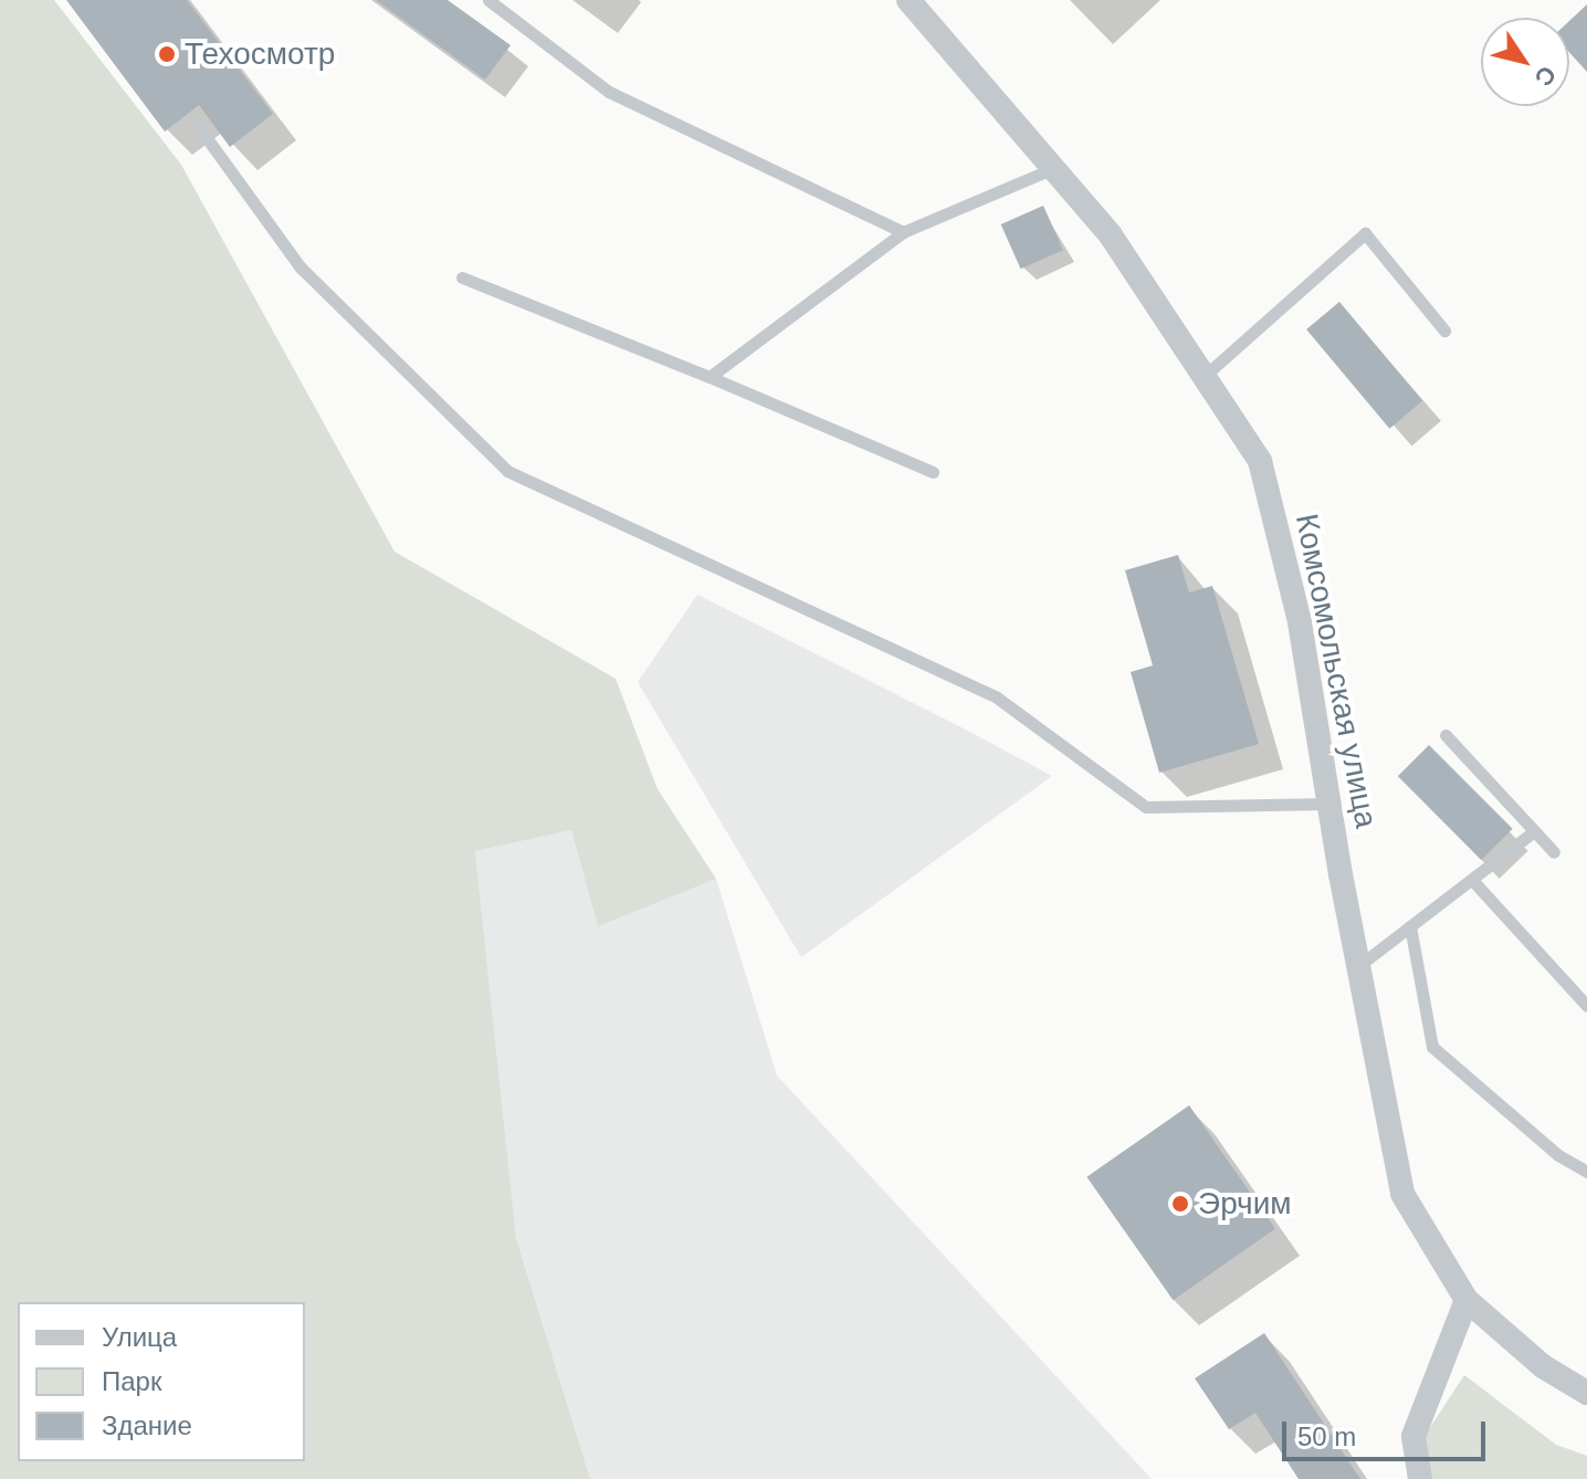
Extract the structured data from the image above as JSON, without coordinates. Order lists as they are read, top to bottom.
{
  "streets": {
    "street": ["Комсомольская улица"]
  },
  "places": ["Техосмотр", "Эрчим"],
  "legend": ["Улица", "Парк", "Здание"],
  "scale_bar": "50 m",
  "north": "bottom right"
}
